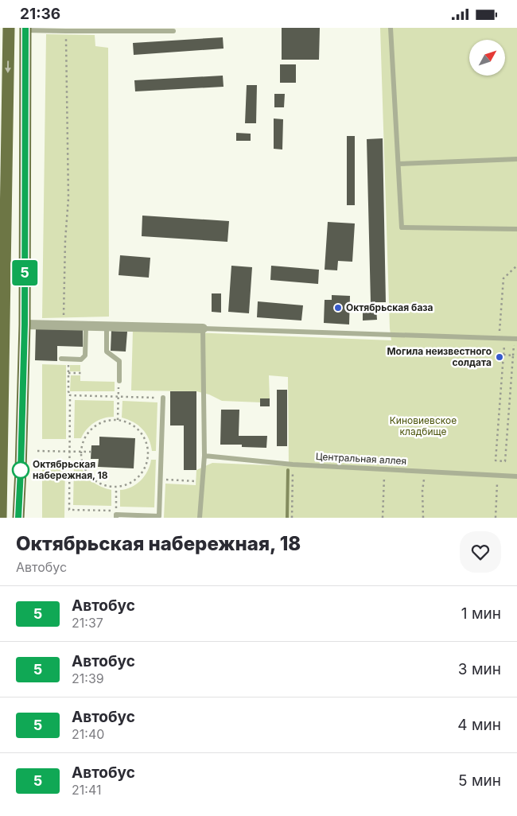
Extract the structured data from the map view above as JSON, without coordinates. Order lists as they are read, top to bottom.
{
  "streets": {
    "lane": ["Центральная аллея"]
  },
  "parks": ["Киновиевское кладбище"],
  "places": ["Октябрьская база", "Могила неизвестного солдата", "Октябрьская набережная, 18"],
  "lines": ["bus line 5"],
  "north": "top right",
  "page": {
    "status": "21:36",
    "on_map": "5",
    "heading": ["Октябрьская набережная, 18", "Автобус"],
    "list": [
      {
        "mark": "5",
        "name": "Автобус",
        "note": "21:37",
        "value": "1 мин"
      },
      {
        "mark": "5",
        "name": "Автобус",
        "note": "21:39",
        "value": "3 мин"
      },
      {
        "mark": "5",
        "name": "Автобус",
        "note": "21:40",
        "value": "4 мин"
      },
      {
        "mark": "5",
        "name": "Автобус",
        "note": "21:41",
        "value": "5 мин"
      }
    ]
  }
}
